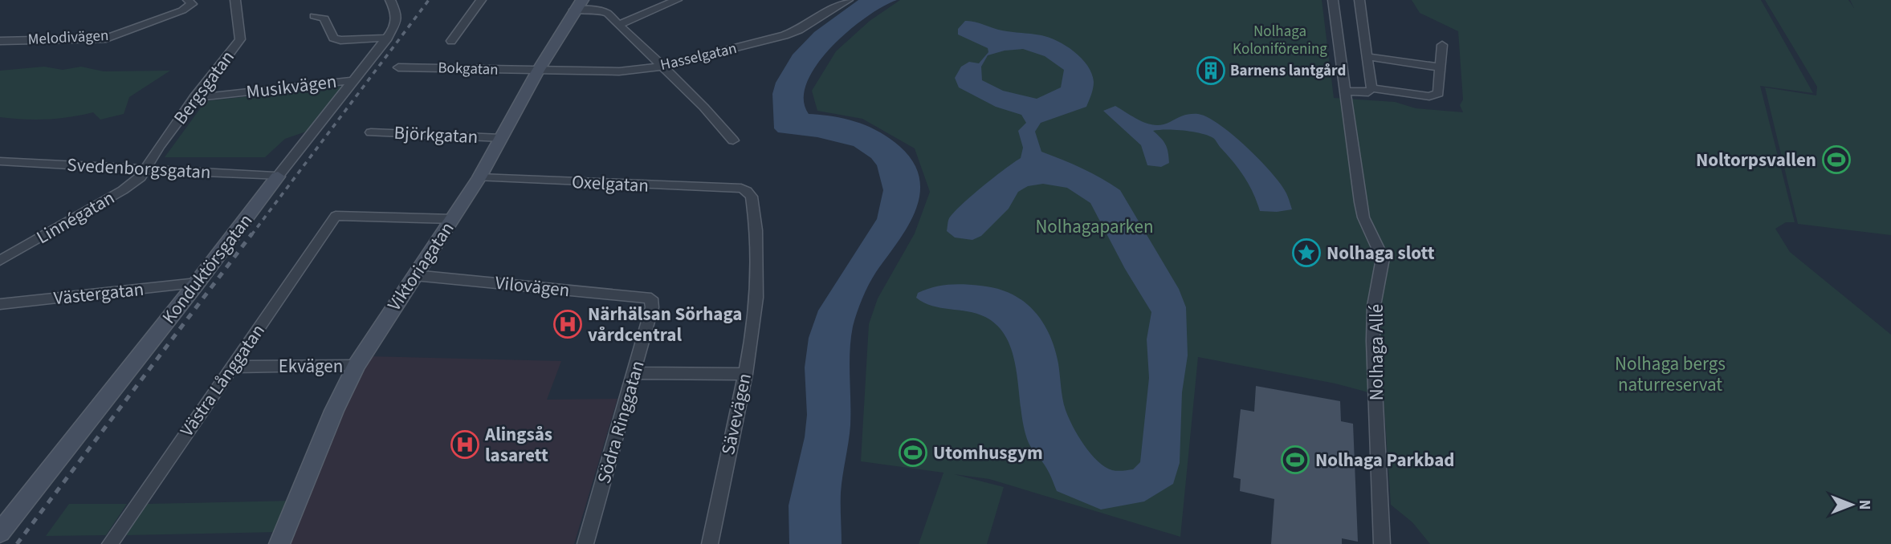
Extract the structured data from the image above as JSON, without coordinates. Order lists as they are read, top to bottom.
{
  "streets": {
    "street": [
      "Melodivägen",
      "Hasselgatan",
      "Bokgatan",
      "Musikvägen",
      "Bergsgatan",
      "Björkgatan",
      "Svedenborgsgatan",
      "Oxelgatan",
      "Linnégatan",
      "Viktoriagatan",
      "Konduktörsgatan",
      "Vilovägen",
      "Västergatan",
      "Nolhaga Allé",
      "Ekvägen",
      "Västra Långgatan",
      "Sävevägen",
      "Södra Ringgatan"
    ]
  },
  "crossings": [
    ["Hasselgatan", "Bokgatan"],
    ["Hasselgatan", "Viktoriagatan"],
    ["Bokgatan", "Viktoriagatan"],
    ["Musikvägen", "Bergsgatan"],
    ["Musikvägen", "Konduktörsgatan"],
    ["Bergsgatan", "Svedenborgsgatan"],
    ["Bergsgatan", "Linnégatan"],
    ["Björkgatan", "Viktoriagatan"],
    ["Svedenborgsgatan", "Linnégatan"],
    ["Svedenborgsgatan", "Konduktörsgatan"],
    ["Oxelgatan", "Viktoriagatan"],
    ["Oxelgatan", "Sävevägen"],
    ["Viktoriagatan", "Vilovägen"],
    ["Viktoriagatan", "Ekvägen"],
    ["Viktoriagatan", "Västra Långgatan"],
    ["Konduktörsgatan", "Västergatan"],
    ["Vilovägen", "Södra Ringgatan"],
    ["Ekvägen", "Västra Långgatan"]
  ],
  "parks": ["Nolhaga Koloniförening", "Nolhagaparken", "Nolhaga bergs naturreservat"],
  "places": {
    "building": ["Barnens lantgård"],
    "sports": ["Noltorpsvallen", "Utomhusgym", "Nolhaga Parkbad"],
    "place": ["Nolhaga slott"],
    "hospital": ["Närhälsan Sörhaga vårdcentral", "Alingsås lasarett"]
  },
  "north": "right"
}
